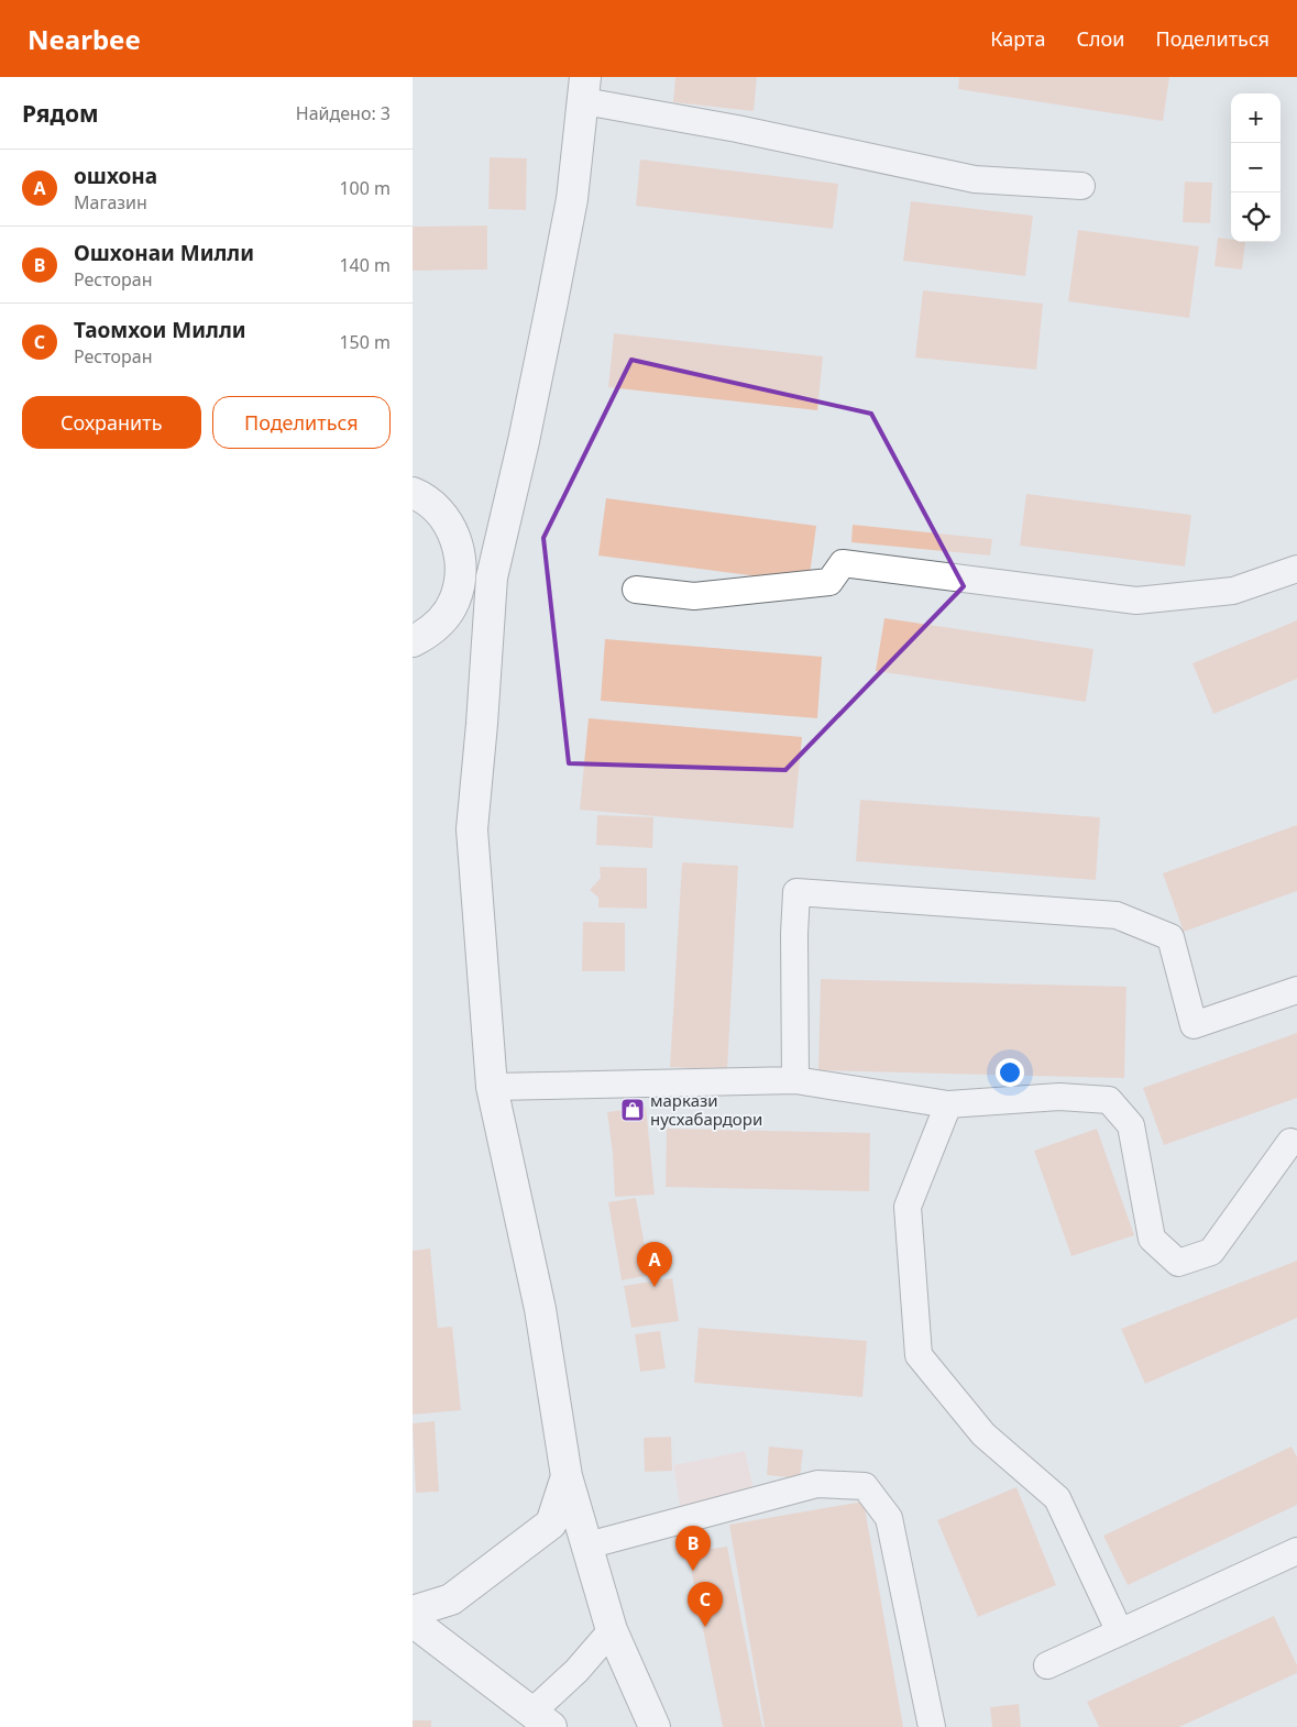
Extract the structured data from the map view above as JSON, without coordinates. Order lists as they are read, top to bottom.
{
  "places": {
    "shop": ["маркази нусхабардори"]
  },
  "page": {
    "header": "Nearbee",
    "nav": ["Карта", "Слои", "Поделиться"],
    "heading": ["Рядом", "Найдено: 3"],
    "map_buttons": ["+", "−"],
    "list": [
      {
        "mark": "A",
        "name": "ошхона",
        "note": "Магазин",
        "value": "100 m"
      },
      {
        "mark": "B",
        "name": "Ошхонаи Милли",
        "note": "Ресторан",
        "value": "140 m"
      },
      {
        "mark": "C",
        "name": "Таомхои Милли",
        "note": "Ресторан",
        "value": "150 m"
      }
    ],
    "buttons": ["Сохранить", "Поделиться"],
    "pins": ["A", "B", "C"]
  }
}
